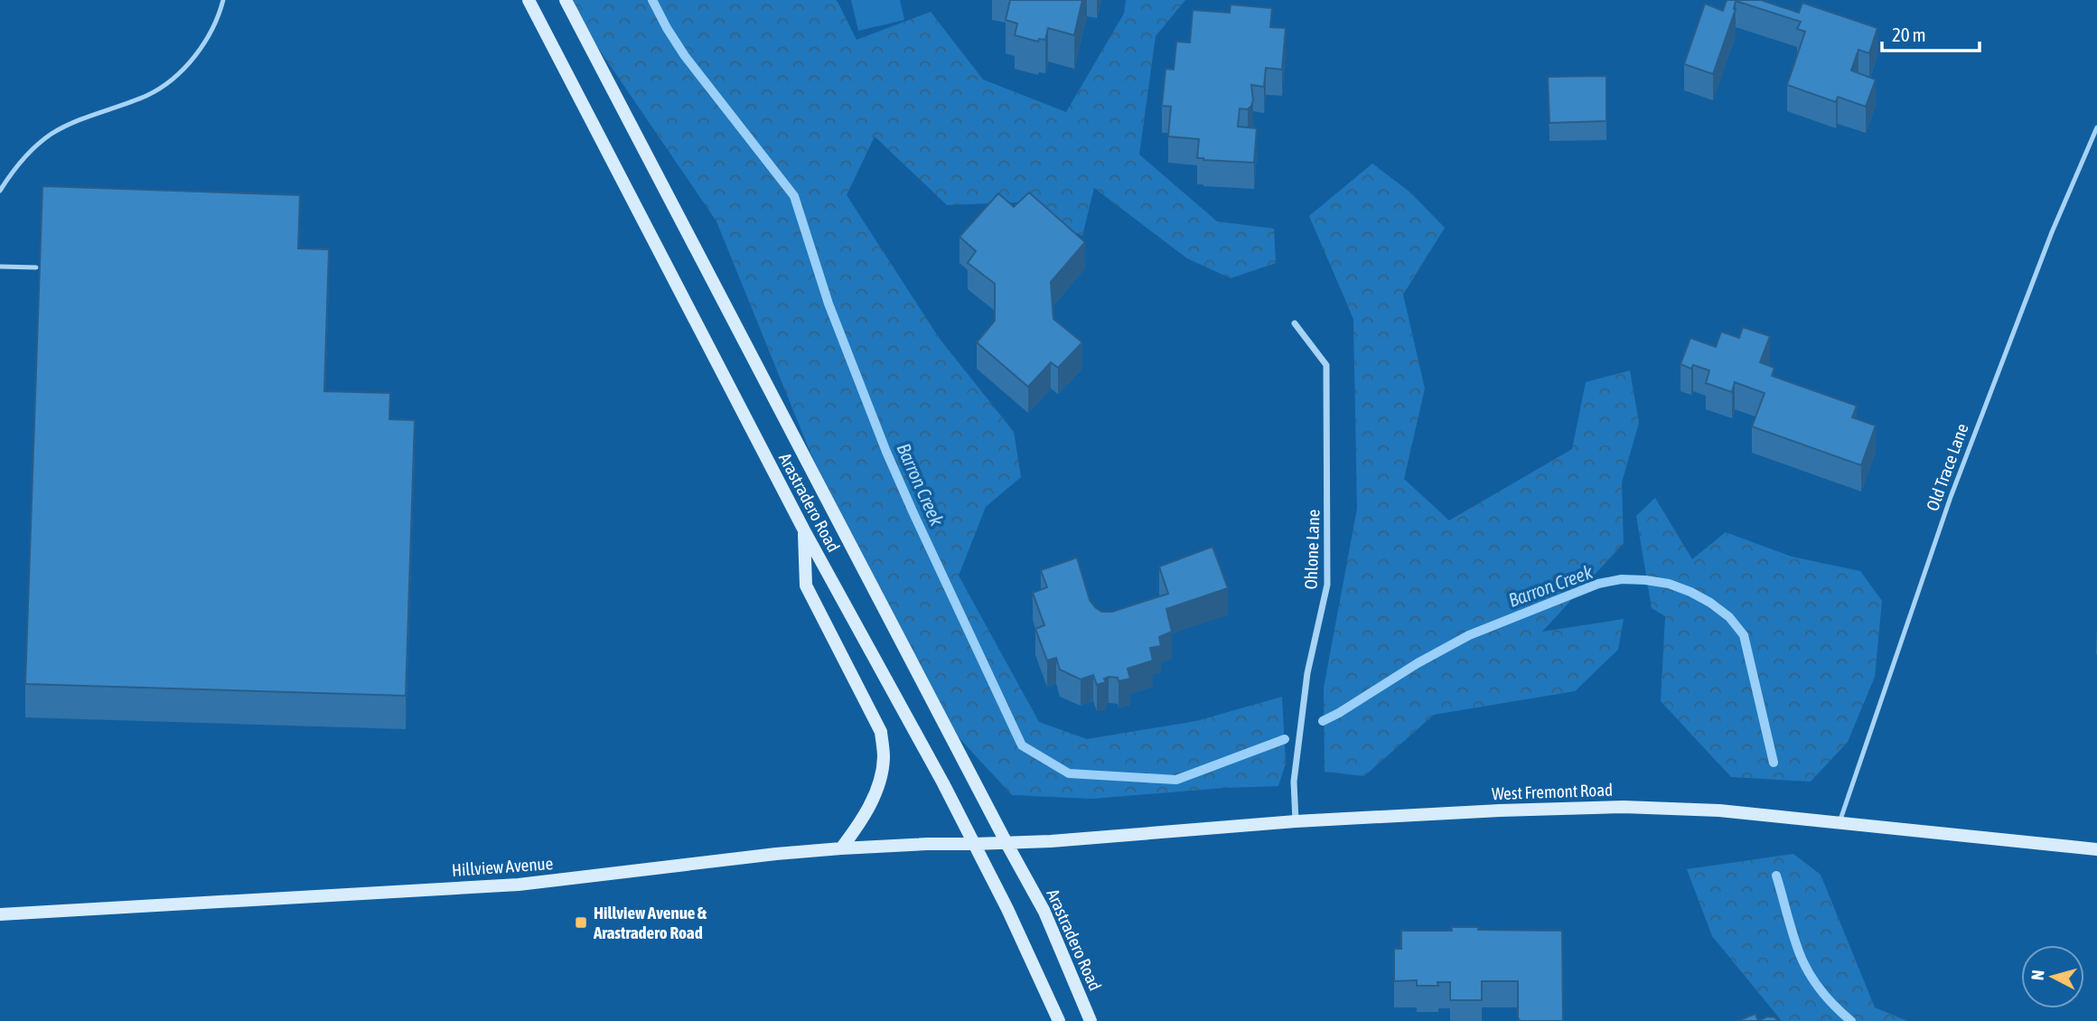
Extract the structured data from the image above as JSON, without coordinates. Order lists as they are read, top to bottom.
{
  "streets": {
    "street": [
      "Arastradero Road",
      "Ohlone Lane",
      "West Fremont Road",
      "Hillview Avenue"
    ],
    "lane": ["Old Trace Lane"]
  },
  "crossings": [
    ["Old Trace Lane", "West Fremont Road"],
    ["Arastradero Road", "West Fremont Road"],
    ["Arastradero Road", "Hillview Avenue"],
    ["Ohlone Lane", "West Fremont Road"],
    ["West Fremont Road", "Hillview Avenue"]
  ],
  "water": ["Barron Creek"],
  "places": {
    "transit": ["Hillview Avenue & Arastradero Road"]
  },
  "scale_bar": "20 m",
  "north": "left"
}
